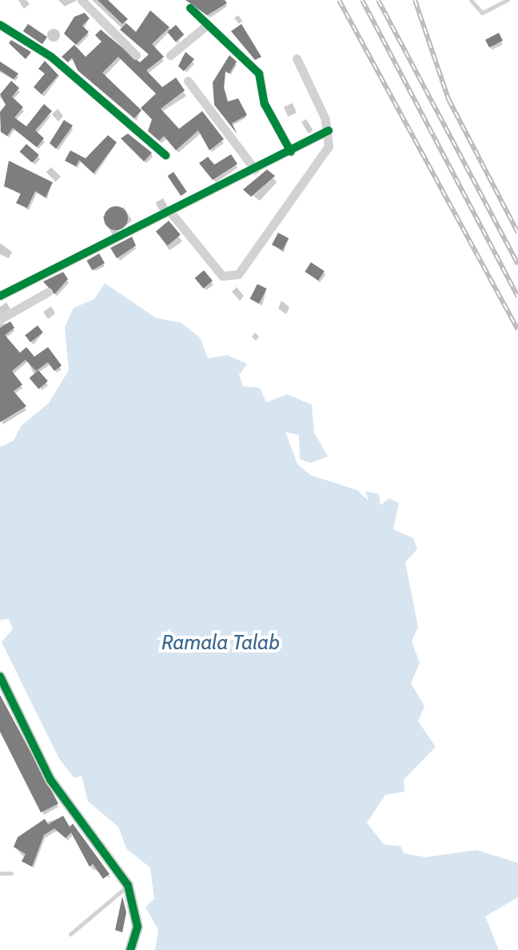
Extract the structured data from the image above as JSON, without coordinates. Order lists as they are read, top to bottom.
{
  "water": ["Ramala Talab"]
}
